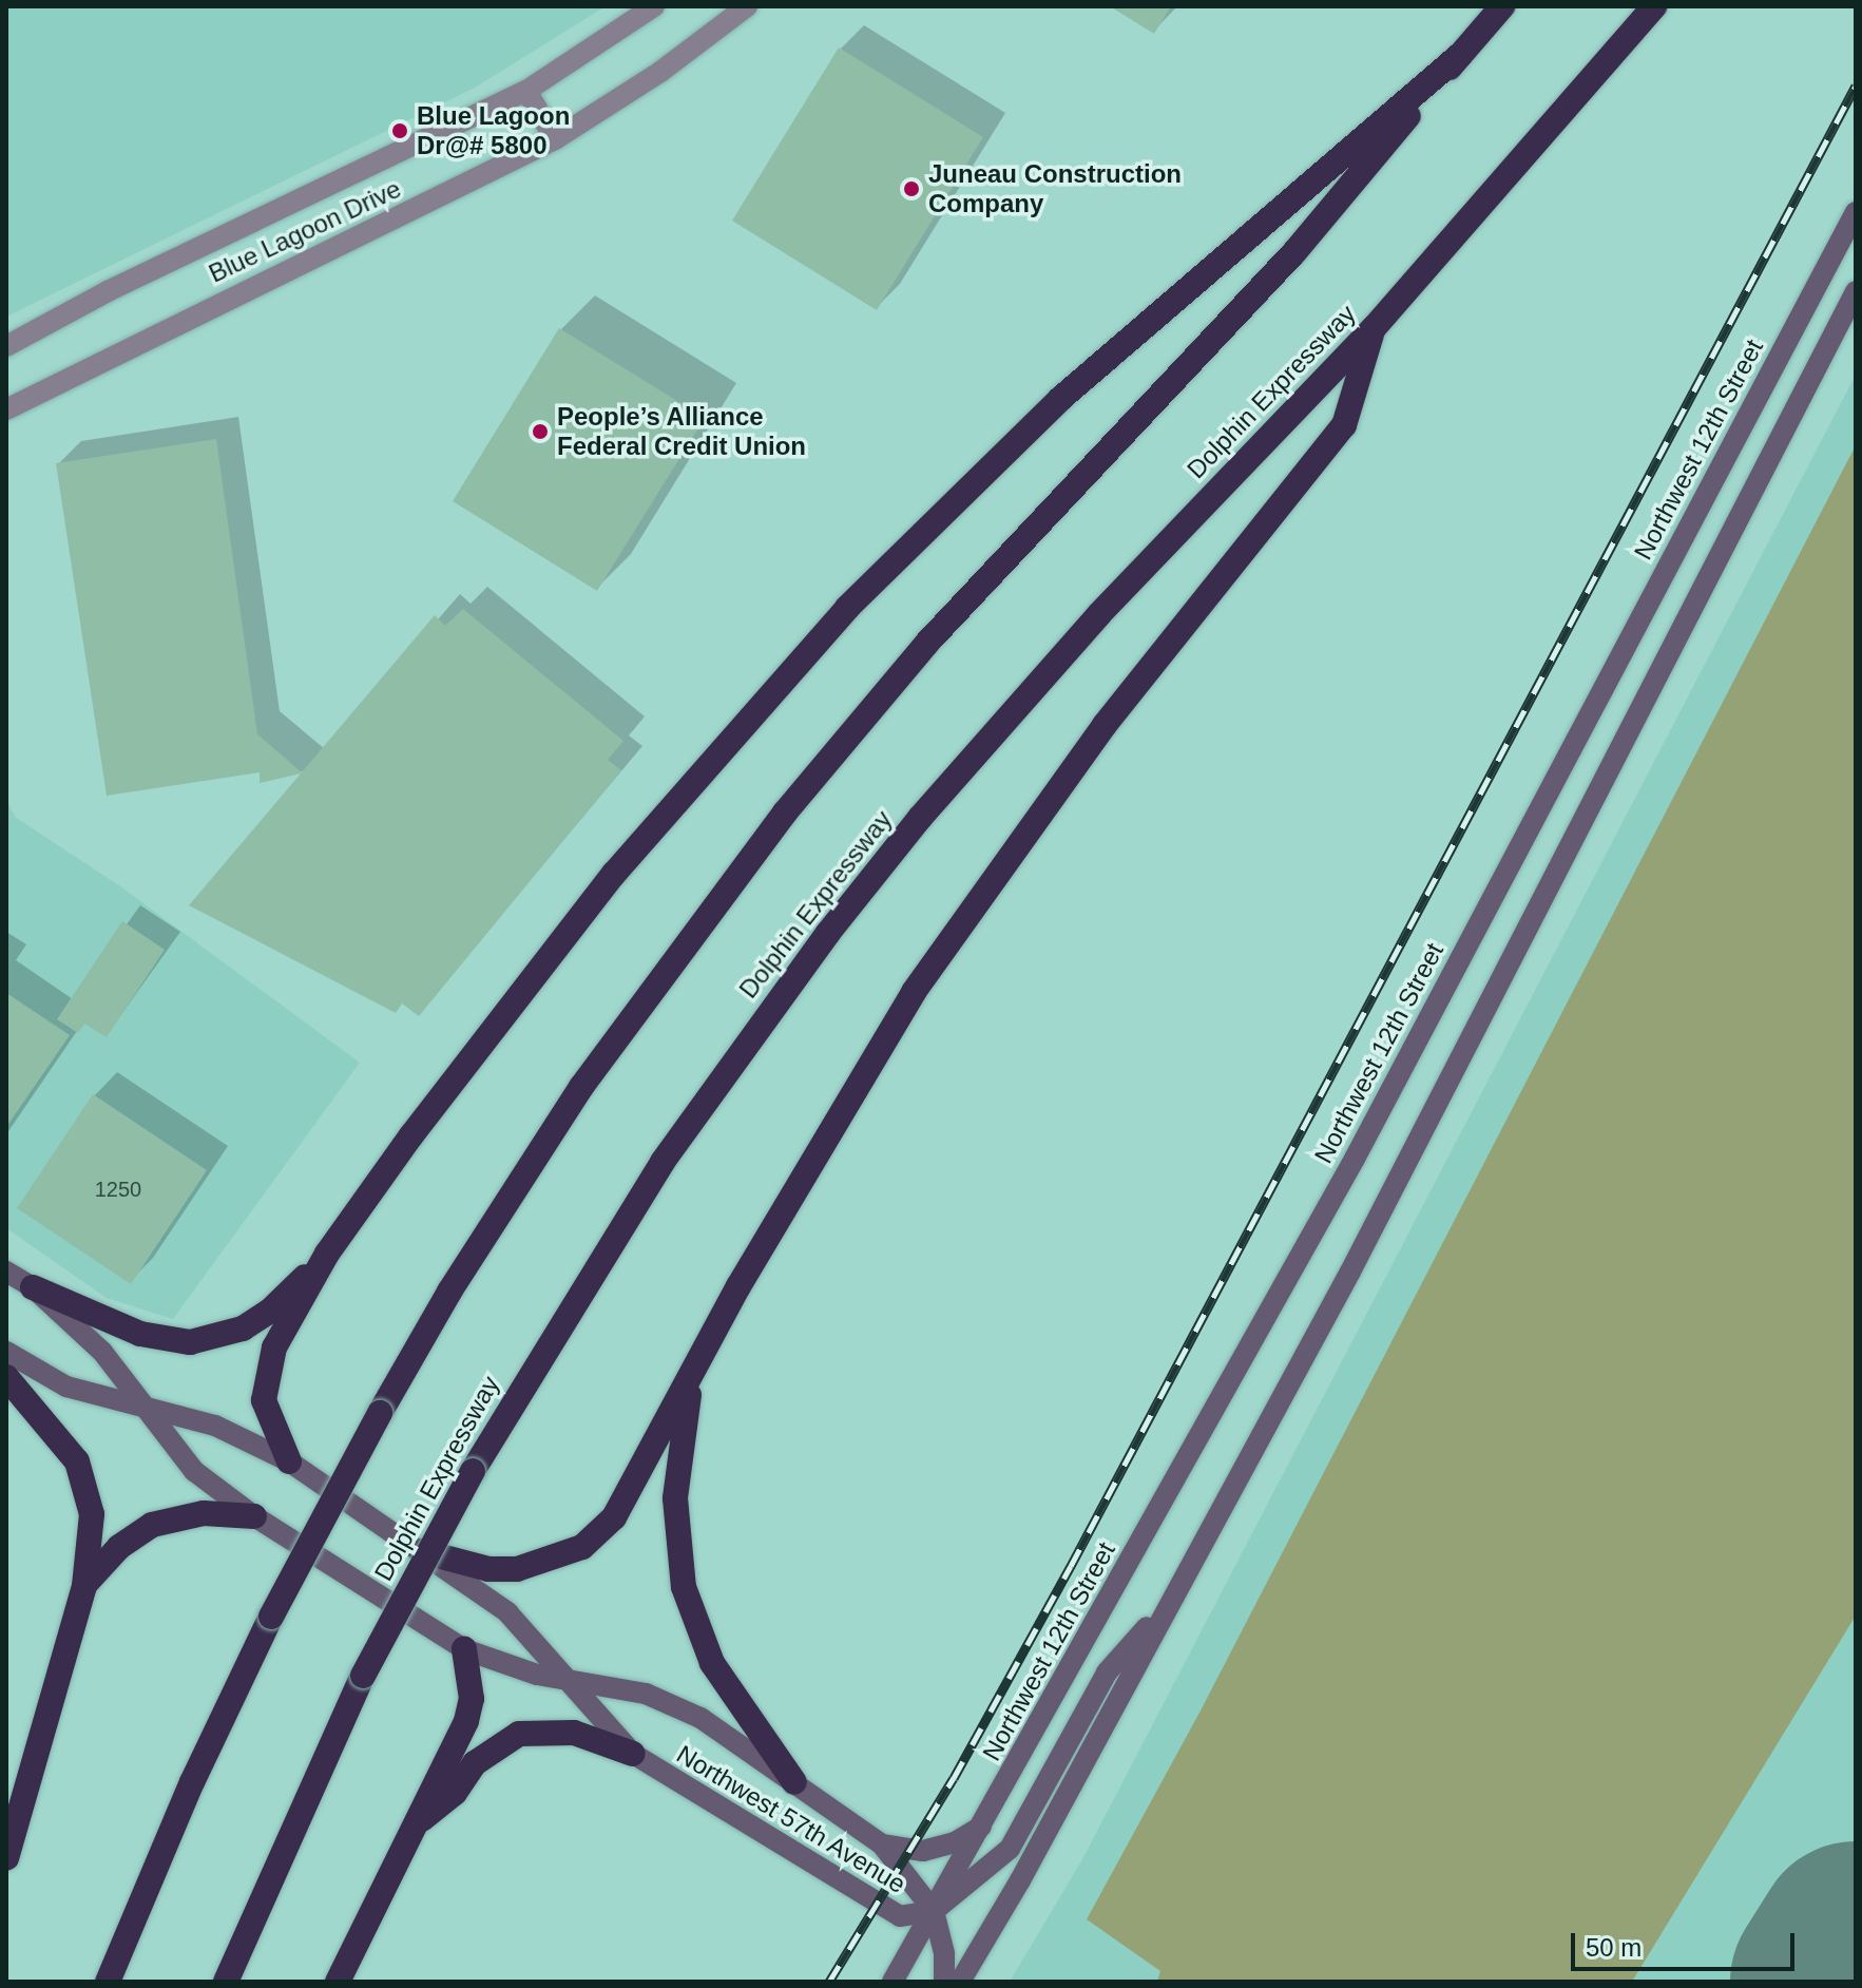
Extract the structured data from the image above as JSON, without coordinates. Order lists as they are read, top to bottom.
{
  "streets": {
    "highway": ["Dolphin Expressway"],
    "main road": ["Northwest 12th Street", "Northwest 57th Avenue"],
    "street": ["Blue Lagoon Drive"]
  },
  "crossings": [
    ["Northwest 12th Street", "Northwest 57th Avenue"]
  ],
  "places": ["Blue Lagoon Dr@# 5800", "Juneau Construction Company", "People’s Alliance Federal Credit Union"],
  "house_numbers": ["1250"],
  "scale_bar": "50 m"
}
